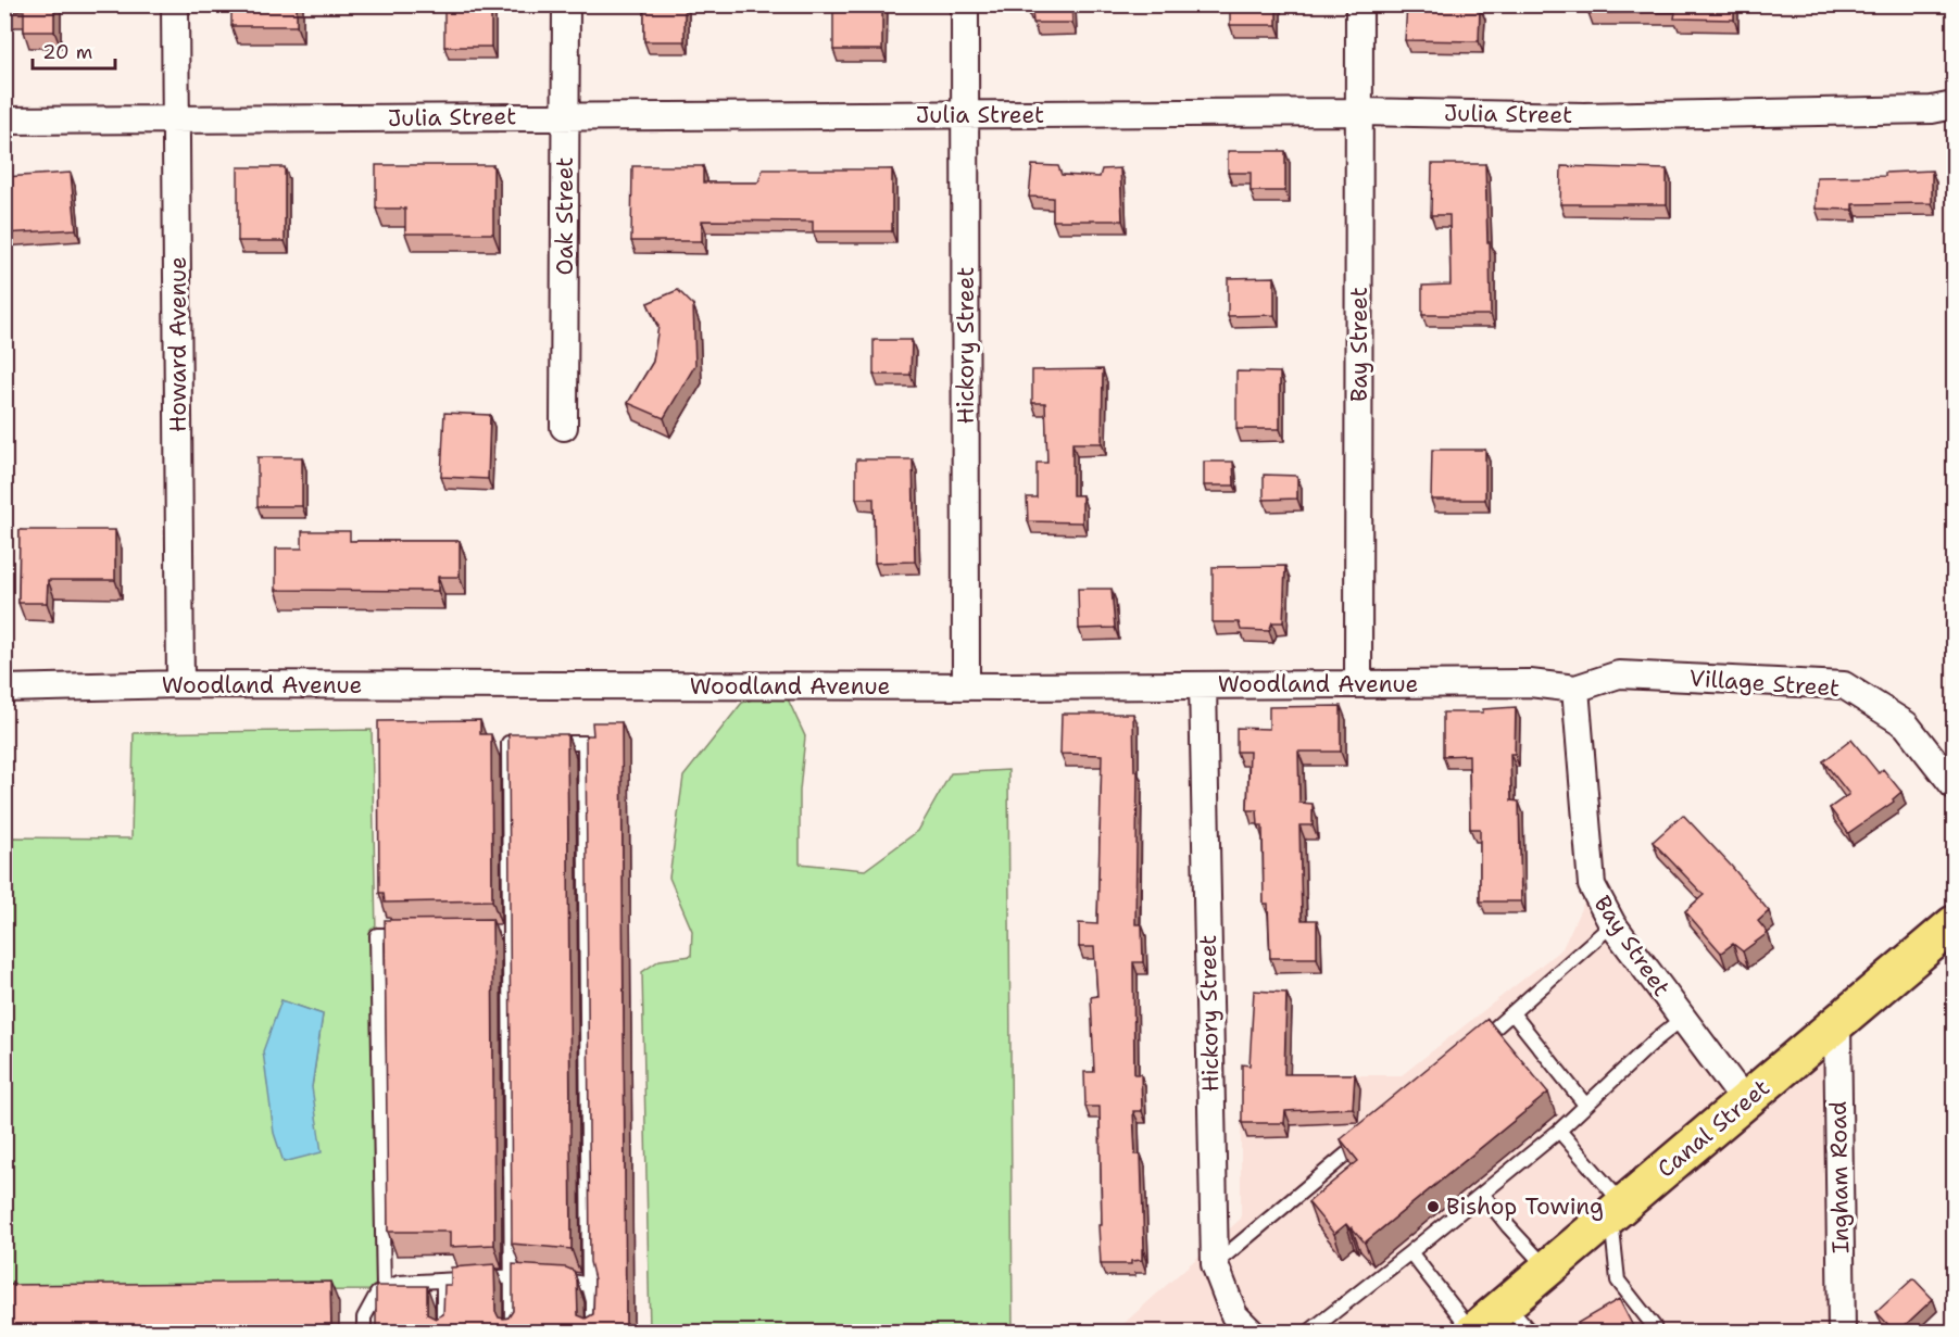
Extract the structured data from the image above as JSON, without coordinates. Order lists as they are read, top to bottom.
{
  "streets": {
    "main road": ["Canal Street"],
    "street": [
      "Julia Street",
      "Oak Street",
      "Howard Avenue",
      "Bay Street",
      "Hickory Street",
      "Village Street",
      "Woodland Avenue",
      "Ingham Road"
    ]
  },
  "crossings": [
    ["Julia Street", "Oak Street"],
    ["Julia Street", "Howard Avenue"],
    ["Julia Street", "Bay Street"],
    ["Julia Street", "Hickory Street"],
    ["Howard Avenue", "Woodland Avenue"],
    ["Bay Street", "Village Street"],
    ["Bay Street", "Woodland Avenue"],
    ["Bay Street", "Canal Street"],
    ["Hickory Street", "Woodland Avenue"],
    ["Village Street", "Woodland Avenue"],
    ["Canal Street", "Ingham Road"]
  ],
  "places": ["Bishop Towing"],
  "scale_bar": "20 m"
}
